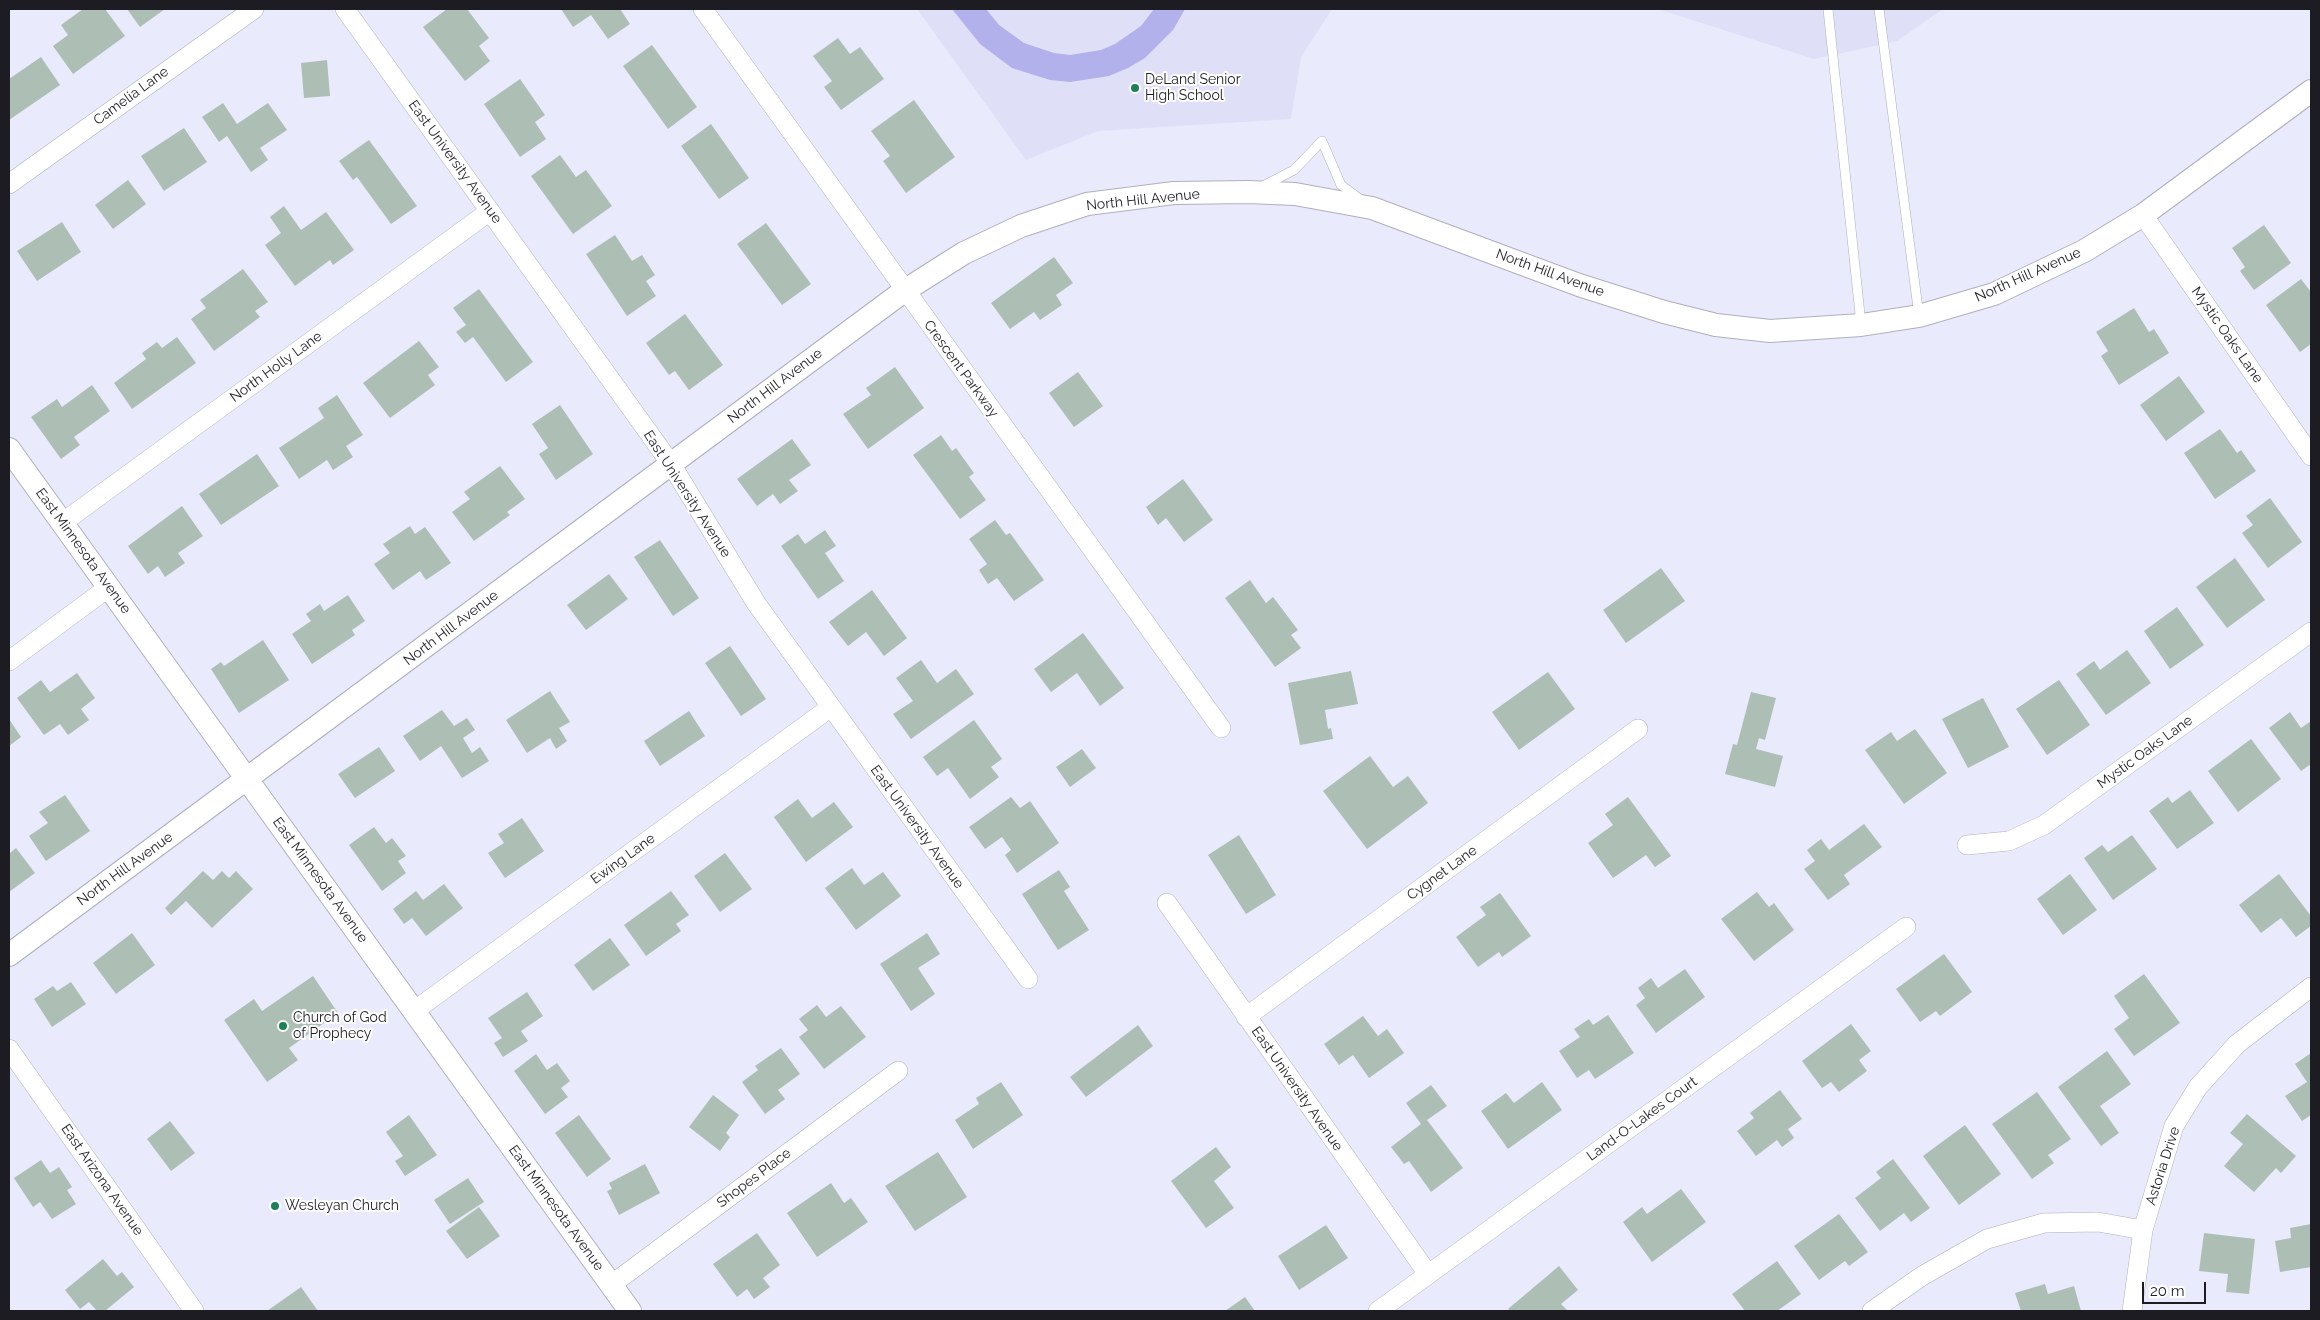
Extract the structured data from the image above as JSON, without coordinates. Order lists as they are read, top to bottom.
{
  "streets": {
    "street": [
      "Camelia Lane",
      "East University Avenue",
      "North Hill Avenue",
      "Mystic Oaks Lane",
      "North Holly Lane",
      "Crescent Parkway",
      "East Minnesota Avenue",
      "Ewing Lane",
      "Cygnet Lane",
      "Land-O-Lakes Court",
      "Astoria Drive",
      "Shopes Place",
      "East Arizona Avenue"
    ]
  },
  "crossings": [
    ["East University Avenue", "North Hill Avenue"],
    ["East University Avenue", "North Holly Lane"],
    ["East University Avenue", "Ewing Lane"],
    ["East University Avenue", "Cygnet Lane"],
    ["East University Avenue", "Land-O-Lakes Court"],
    ["North Hill Avenue", "Mystic Oaks Lane"],
    ["North Hill Avenue", "Crescent Parkway"],
    ["North Hill Avenue", "East Minnesota Avenue"],
    ["North Holly Lane", "East Minnesota Avenue"],
    ["East Minnesota Avenue", "Ewing Lane"],
    ["East Minnesota Avenue", "Shopes Place"]
  ],
  "places": ["DeLand Senior High School", "Church of God of Prophecy", "Wesleyan Church"],
  "scale_bar": "20 m"
}
